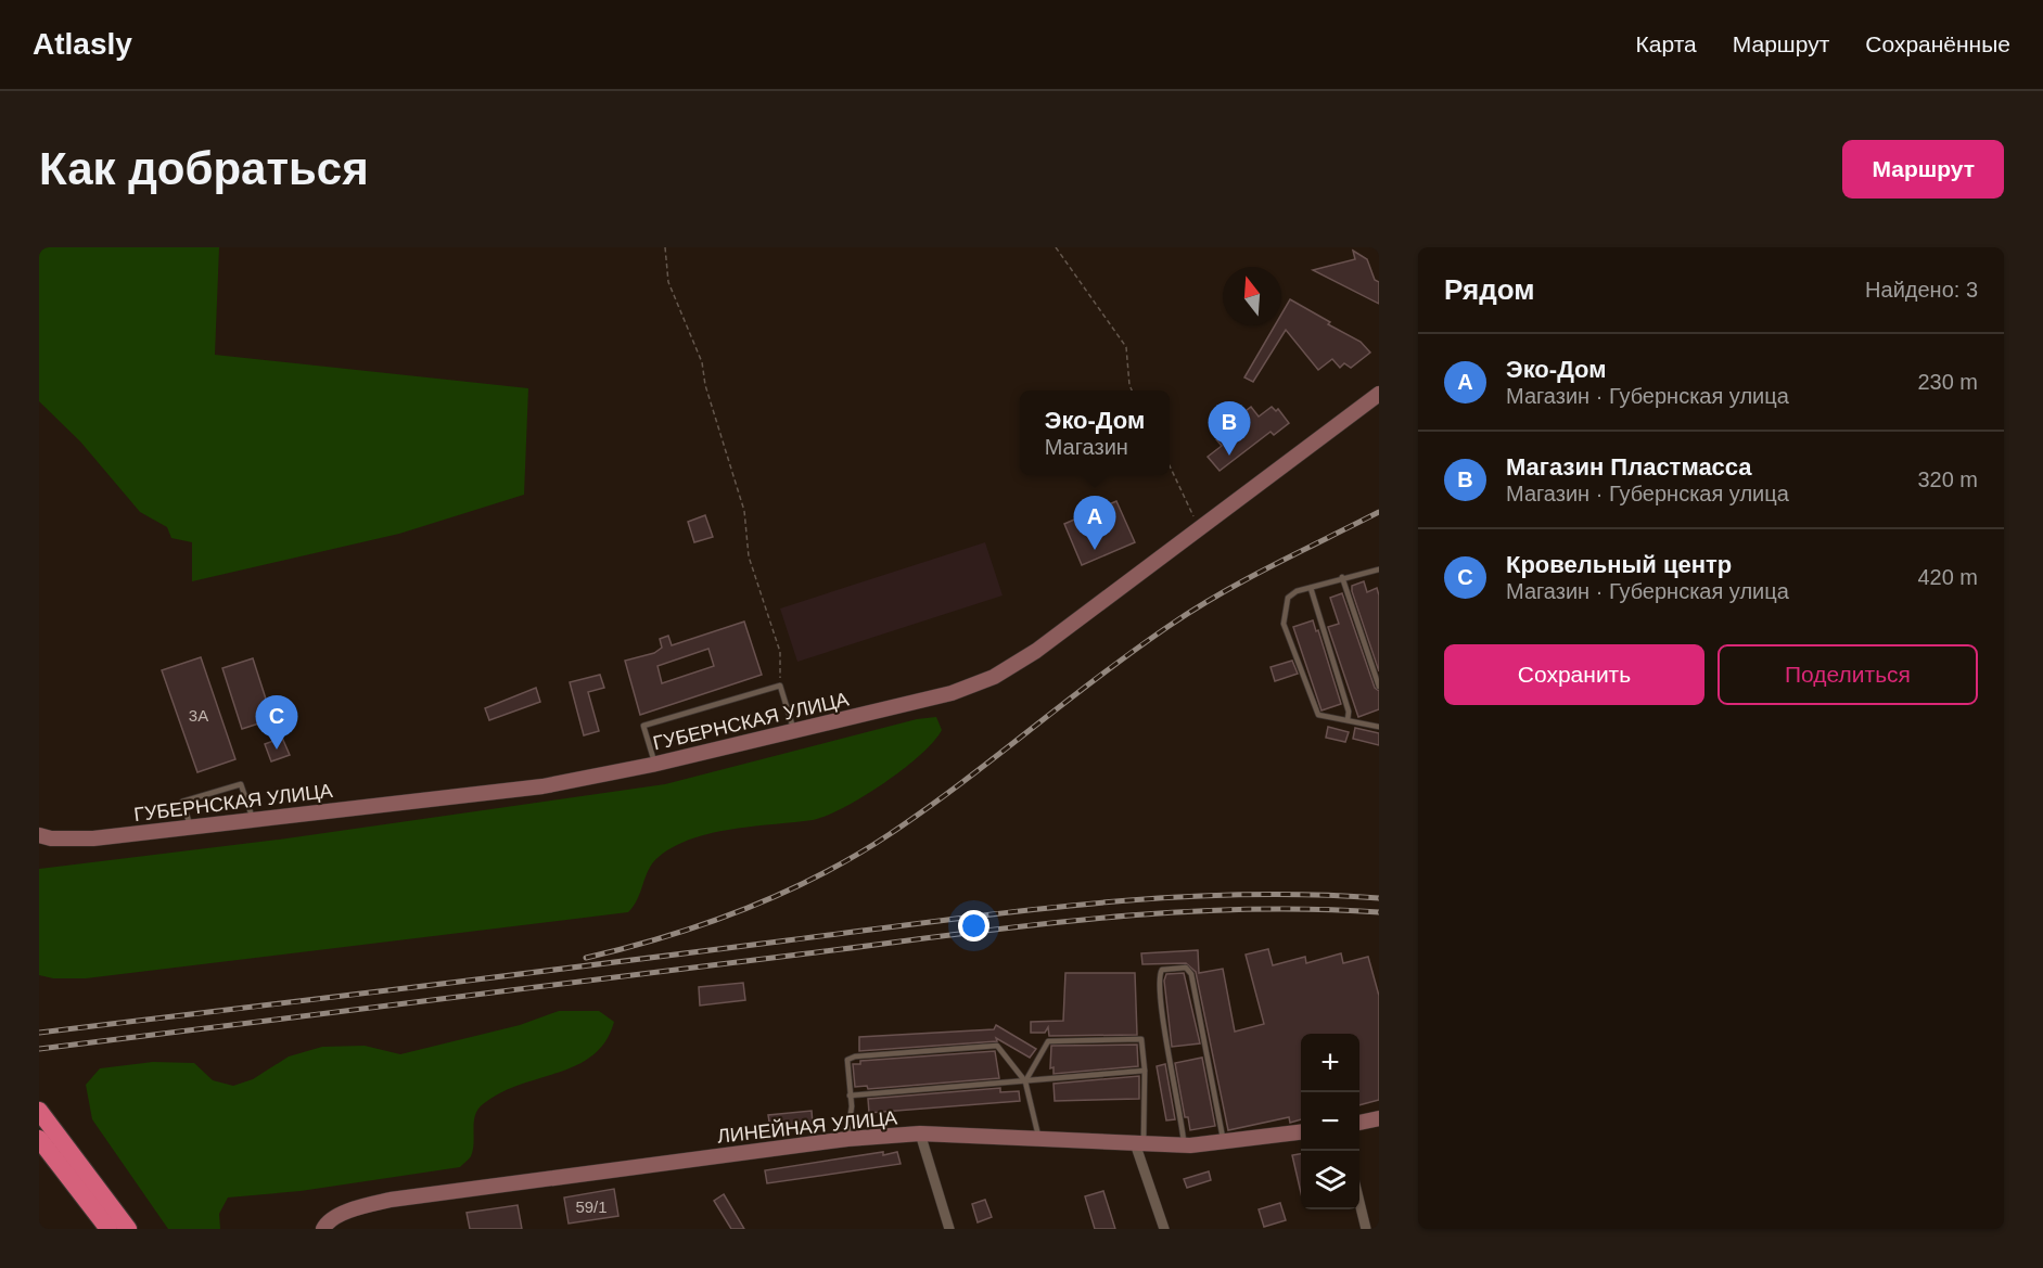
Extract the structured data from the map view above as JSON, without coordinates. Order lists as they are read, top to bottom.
{
  "streets": {
    "main road": ["ГУБЕРНСКАЯ УЛИЦА", "ЛИНЕЙНАЯ УЛИЦА"]
  },
  "house_numbers": ["3А", "59/1"],
  "north": "top",
  "page": {
    "header": "Atlasly",
    "nav": ["Карта", "Маршрут", "Сохранённые"],
    "buttons": [
      "Маршрут",
      ["Сохранить", "Поделиться"]
    ],
    "title": "Как добраться",
    "heading": ["Рядом", "Найдено: 3"],
    "list": [
      {
        "mark": "A",
        "name": "Эко-Дом",
        "note": "Магазин · Губернская улица",
        "value": "230 m"
      },
      {
        "mark": "B",
        "name": "Магазин Пластмасса",
        "note": "Магазин · Губернская улица",
        "value": "320 m"
      },
      {
        "mark": "C",
        "name": "Кровельный центр",
        "note": "Магазин · Губернская улица",
        "value": "420 m"
      }
    ],
    "popup": ["Эко-Дом", "Магазин"],
    "pins": ["B", "A", "C"],
    "map_buttons": ["+", "−"]
  }
}
